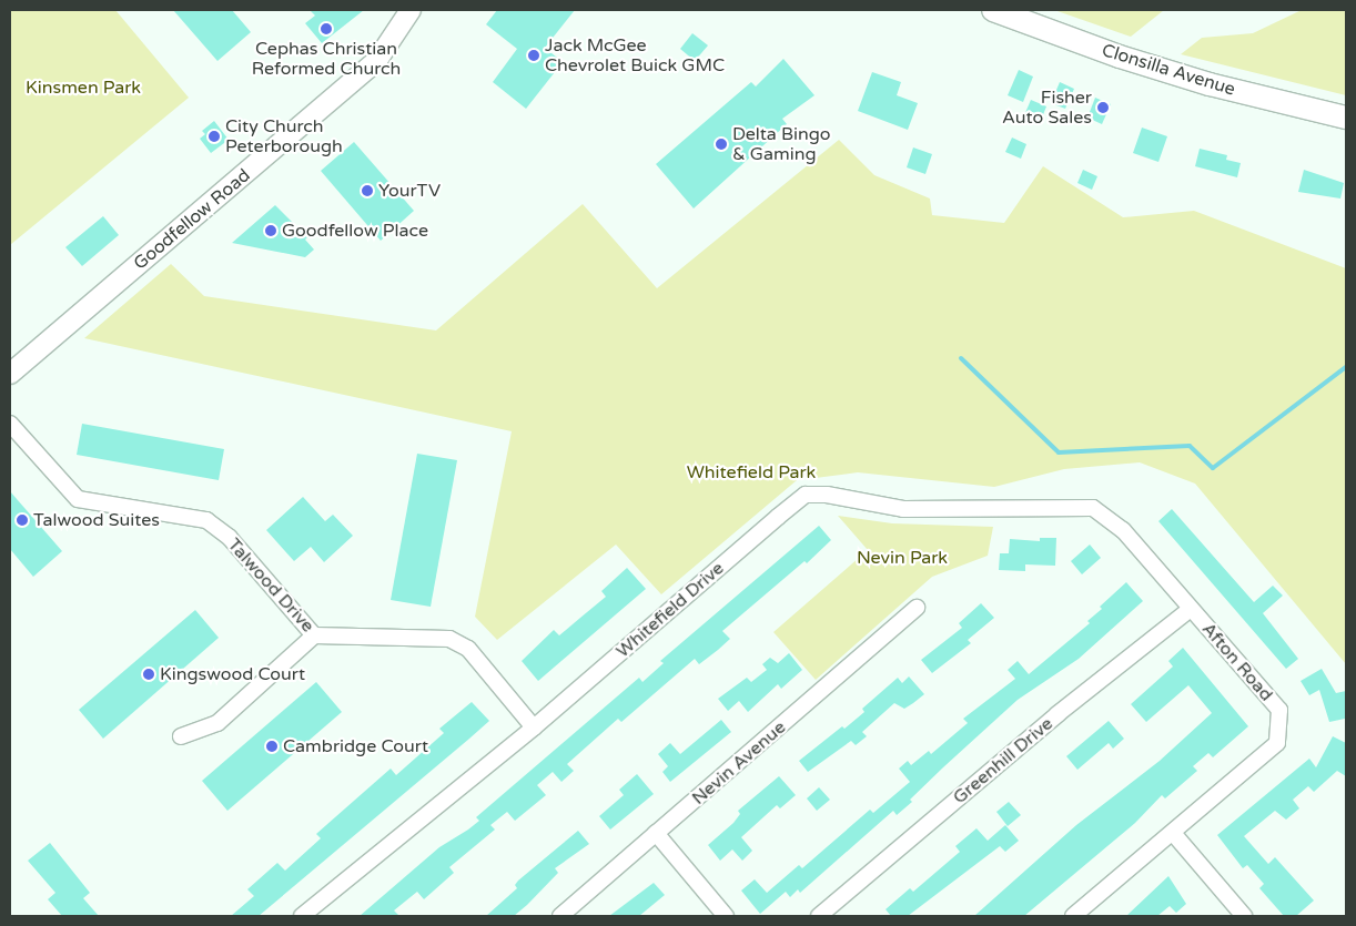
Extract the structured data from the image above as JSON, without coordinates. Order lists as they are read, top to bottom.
{
  "streets": {
    "main road": ["Clonsilla Avenue"],
    "street": [
      "Goodfellow Road",
      "Talwood Drive",
      "Whitefield Drive",
      "Afton Road",
      "Greenhill Drive",
      "Nevin Avenue"
    ]
  },
  "crossings": [
    ["Talwood Drive", "Whitefield Drive"],
    ["Whitefield Drive", "Afton Road"],
    ["Afton Road", "Greenhill Drive"]
  ],
  "parks": ["Kinsmen Park", "Whitefield Park", "Nevin Park"],
  "places": [
    "Cephas Christian Reformed Church",
    "Jack McGee Chevrolet Buick GMC",
    "Fisher Auto Sales",
    "City Church Peterborough",
    "Delta Bingo & Gaming",
    "YourTV",
    "Goodfellow Place",
    "Talwood Suites",
    "Kingswood Court",
    "Cambridge Court"
  ]
}
